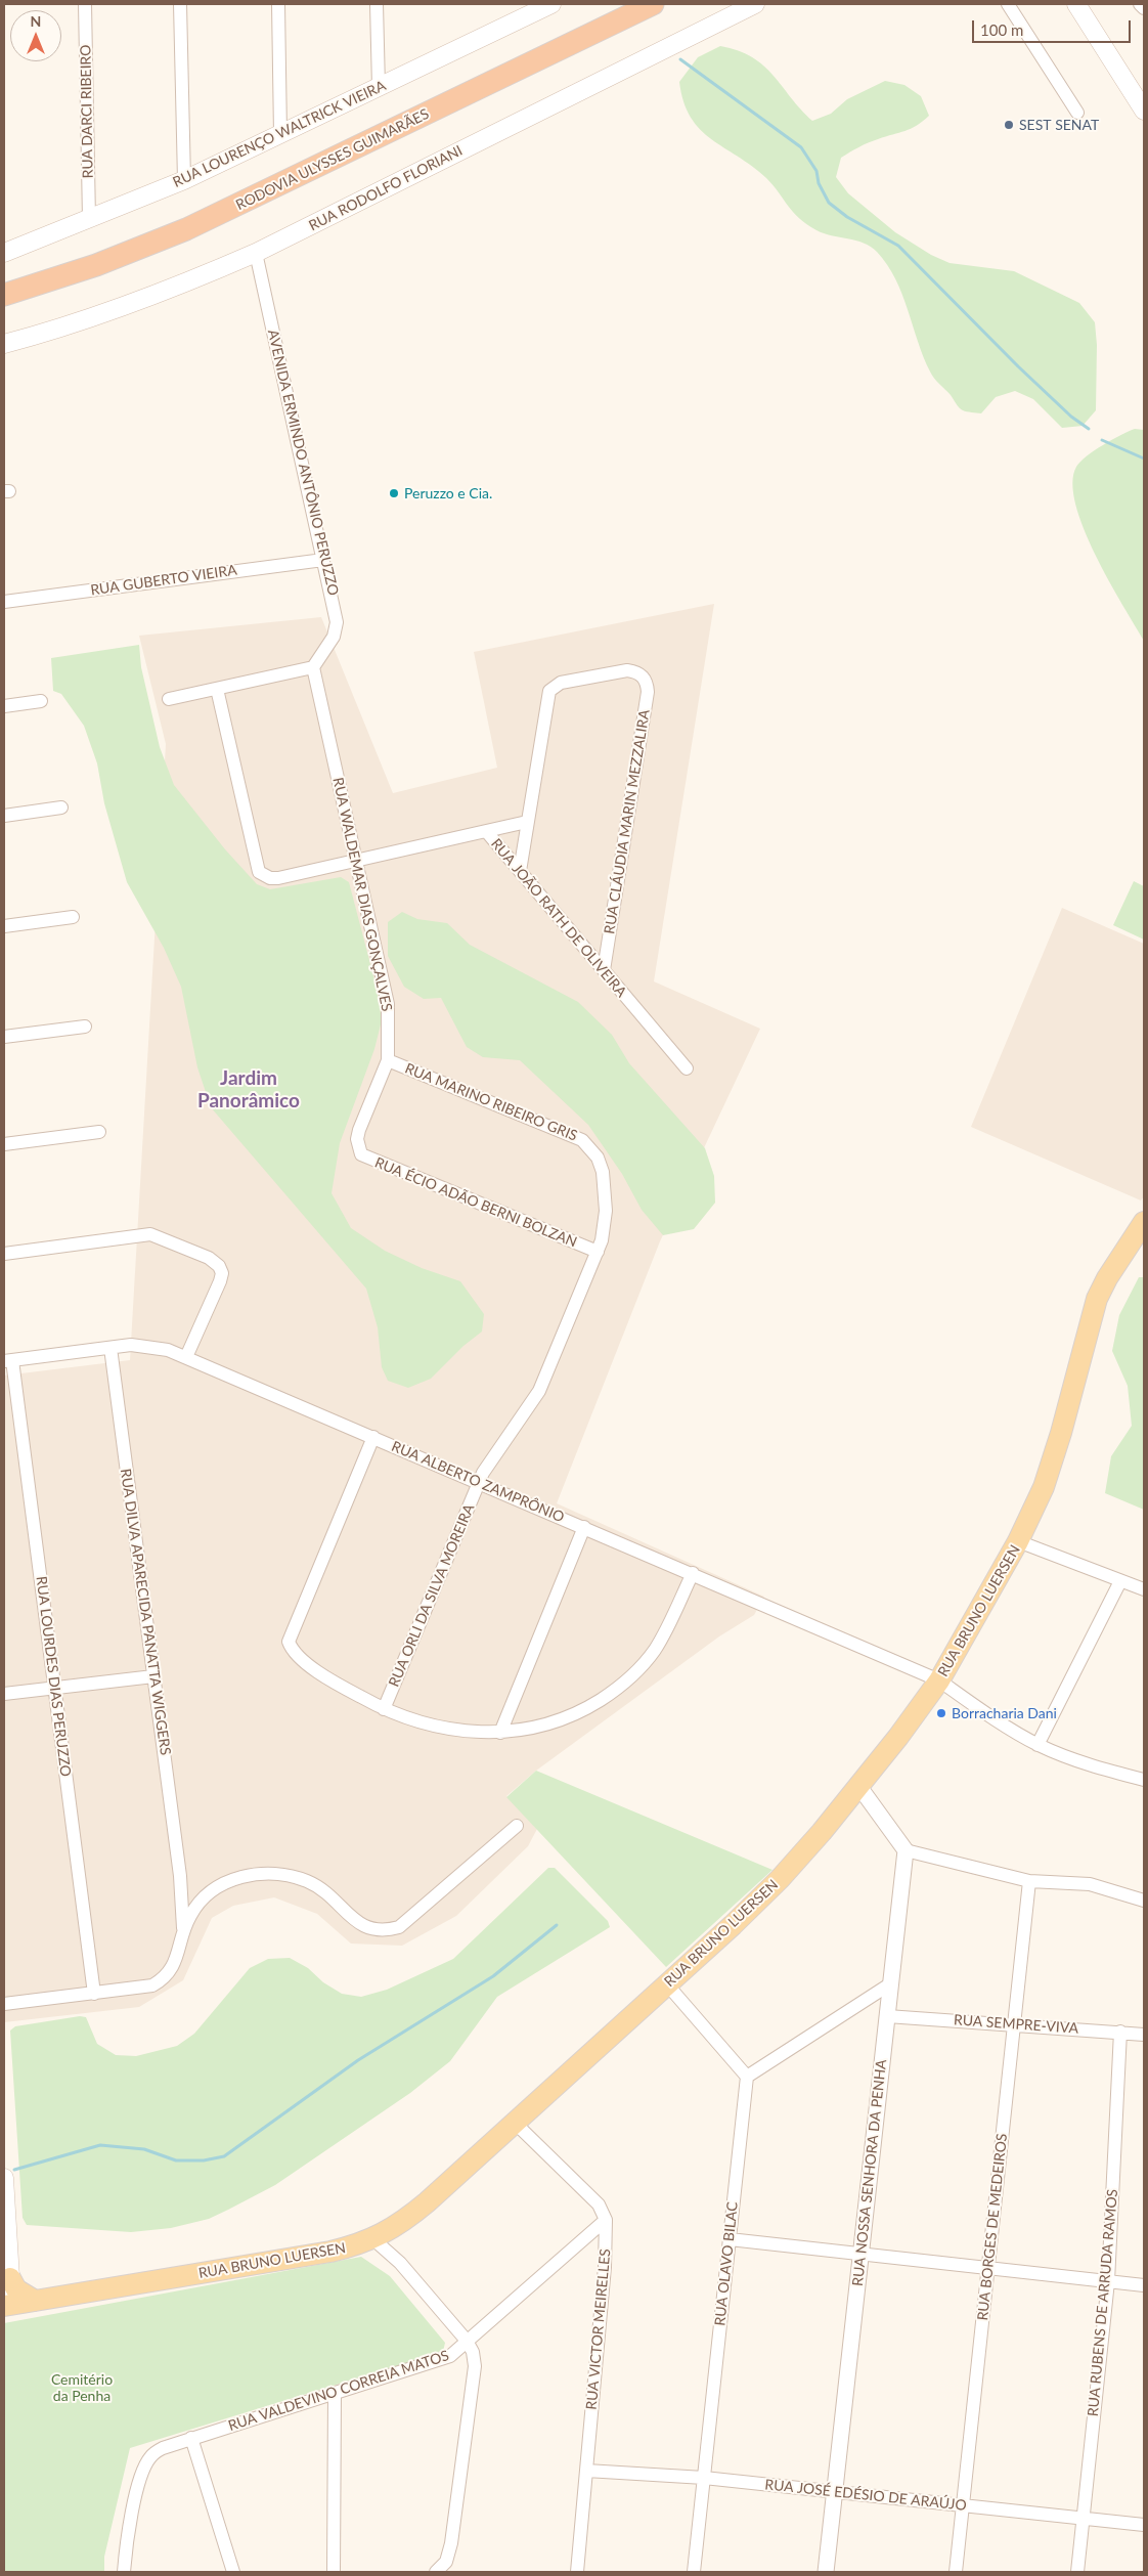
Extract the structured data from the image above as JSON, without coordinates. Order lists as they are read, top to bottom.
{
  "streets": {
    "highway": ["RODOVIA ULYSSES GUIMARÃES"],
    "main road": ["RUA LOURENÇO WALTRICK VIEIRA", "RUA RODOLFO FLORIANI", "RUA BRUNO LUERSEN"],
    "street": [
      "RUA DARCI RIBEIRO",
      "AVENIDA ERMINDO ANTÔNIO PERUZZO",
      "RUA GUBERTO VIEIRA",
      "RUA CLÁUDIA MARIN MEZZALIRA",
      "RUA WALDEMAR DIAS GONÇALVES",
      "RUA JOÃO RATH DE OLIVEIRA",
      "RUA MARINO RIBEIRO GRIS",
      "RUA ÉCIO ADÃO BERNI BOLZAN",
      "RUA ALBERTO ZAMPRÔNIO",
      "RUA ORLI DA SILVA MOREIRA",
      "RUA DILVA APARECIDA PANATTA WIGGERS",
      "RUA LOURDES DIAS PERUZZO",
      "RUA SEMPRE-VIVA",
      "RUA NOSSA SENHORA DA PENHA",
      "RUA BORGES DE MEDEIROS",
      "RUA OLAVO BILAC",
      "RUA RUBENS DE ARRUDA RAMOS",
      "RUA VICTOR MEIRELLES",
      "RUA VALDEVINO CORREIA MATOS",
      "RUA JOSÉ EDÉSIO DE ARAÚJO"
    ]
  },
  "crossings": [
    ["RUA DARCI RIBEIRO", "RUA LOURENÇO WALTRICK VIEIRA"],
    ["RUA RODOLFO FLORIANI", "AVENIDA ERMINDO ANTÔNIO PERUZZO"],
    ["AVENIDA ERMINDO ANTÔNIO PERUZZO", "RUA GUBERTO VIEIRA"],
    ["AVENIDA ERMINDO ANTÔNIO PERUZZO", "RUA WALDEMAR DIAS GONÇALVES"],
    ["RUA CLÁUDIA MARIN MEZZALIRA", "RUA JOÃO RATH DE OLIVEIRA"],
    ["RUA WALDEMAR DIAS GONÇALVES", "RUA JOÃO RATH DE OLIVEIRA"],
    ["RUA WALDEMAR DIAS GONÇALVES", "RUA MARINO RIBEIRO GRIS"],
    ["RUA WALDEMAR DIAS GONÇALVES", "RUA ÉCIO ADÃO BERNI BOLZAN"],
    ["RUA MARINO RIBEIRO GRIS", "RUA ÉCIO ADÃO BERNI BOLZAN"],
    ["RUA MARINO RIBEIRO GRIS", "RUA ALBERTO ZAMPRÔNIO"],
    ["RUA MARINO RIBEIRO GRIS", "RUA ORLI DA SILVA MOREIRA"],
    ["RUA ALBERTO ZAMPRÔNIO", "RUA ORLI DA SILVA MOREIRA"],
    ["RUA ALBERTO ZAMPRÔNIO", "RUA BRUNO LUERSEN"],
    ["RUA ALBERTO ZAMPRÔNIO", "RUA DILVA APARECIDA PANATTA WIGGERS"],
    ["RUA ALBERTO ZAMPRÔNIO", "RUA LOURDES DIAS PERUZZO"],
    ["RUA SEMPRE-VIVA", "RUA NOSSA SENHORA DA PENHA"],
    ["RUA SEMPRE-VIVA", "RUA BORGES DE MEDEIROS"],
    ["RUA SEMPRE-VIVA", "RUA RUBENS DE ARRUDA RAMOS"],
    ["RUA NOSSA SENHORA DA PENHA", "RUA JOSÉ EDÉSIO DE ARAÚJO"],
    ["RUA BORGES DE MEDEIROS", "RUA JOSÉ EDÉSIO DE ARAÚJO"],
    ["RUA OLAVO BILAC", "RUA JOSÉ EDÉSIO DE ARAÚJO"],
    ["RUA RUBENS DE ARRUDA RAMOS", "RUA JOSÉ EDÉSIO DE ARAÚJO"],
    ["RUA VICTOR MEIRELLES", "RUA VALDEVINO CORREIA MATOS"],
    ["RUA VICTOR MEIRELLES", "RUA JOSÉ EDÉSIO DE ARAÚJO"]
  ],
  "districts": ["Jardim Panorâmico"],
  "parks": ["Cemitério da Penha"],
  "places": ["SEST SENAT", "Peruzzo e Cia.", "Borracharia Dani"],
  "scale_bar": "100 m",
  "north": "top"
}
